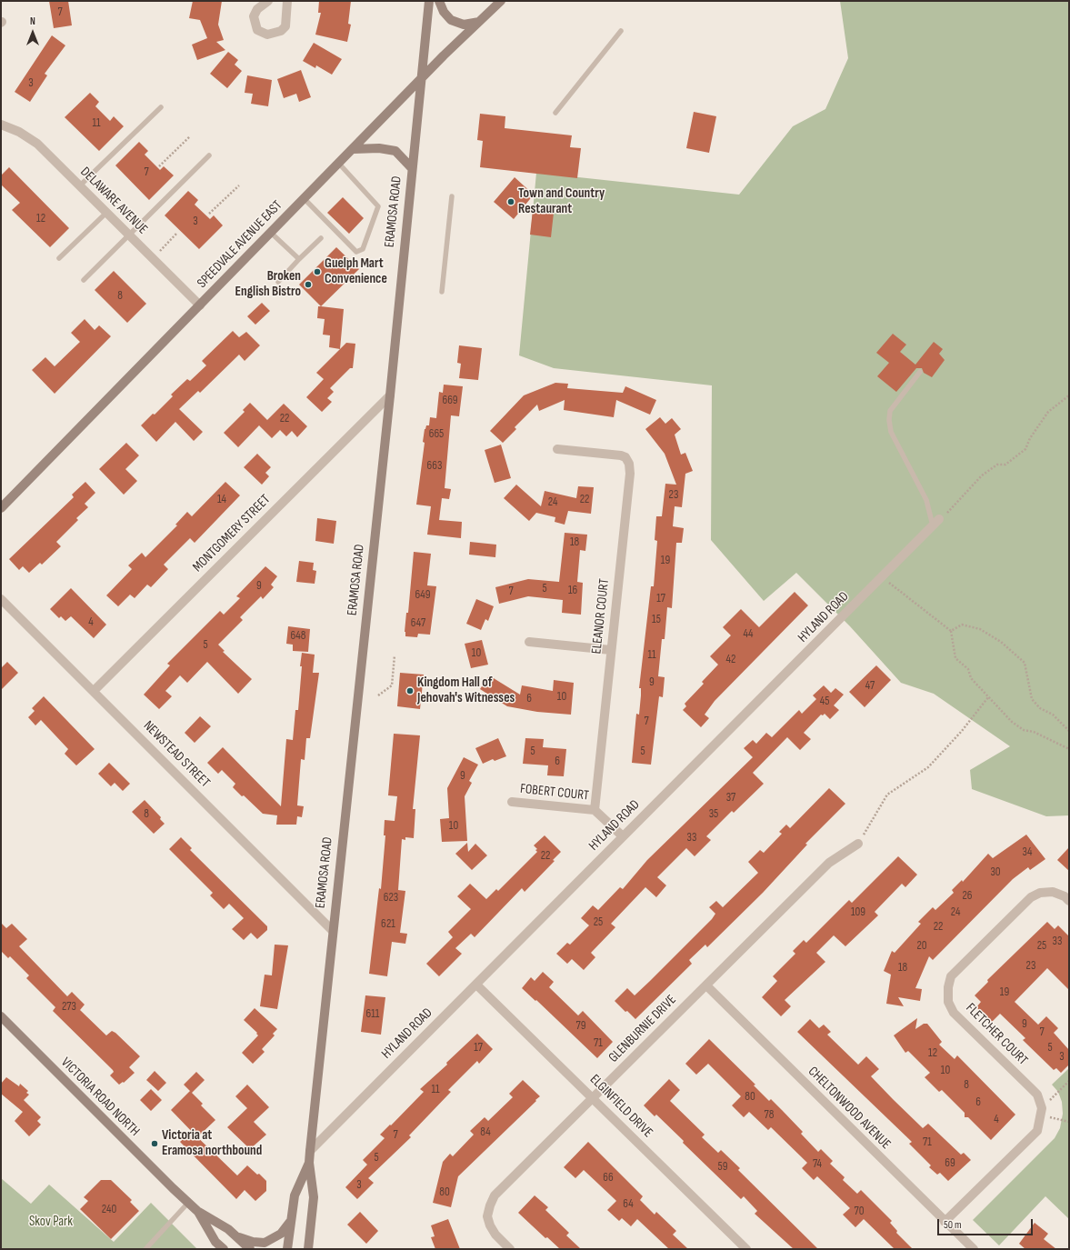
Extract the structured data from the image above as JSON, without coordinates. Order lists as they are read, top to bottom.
{
  "streets": {
    "main road": ["ERAMOSA ROAD", "SPEEDVALE AVENUE EAST", "VICTORIA ROAD NORTH"],
    "street": [
      "DELAWARE AVENUE",
      "MONTGOMERY STREET",
      "ELEANOR COURT",
      "HYLAND ROAD",
      "NEWSTEAD STREET",
      "FOBERT COURT",
      "GLENBURNIE DRIVE",
      "FLETCHER COURT",
      "ELGINFIELD DRIVE",
      "CHELTONWOOD AVENUE"
    ]
  },
  "crossings": [
    ["DELAWARE AVENUE", "SPEEDVALE AVENUE EAST"],
    ["ERAMOSA ROAD", "SPEEDVALE AVENUE EAST"],
    ["ERAMOSA ROAD", "MONTGOMERY STREET"],
    ["ERAMOSA ROAD", "HYLAND ROAD"],
    ["ERAMOSA ROAD", "NEWSTEAD STREET"],
    ["MONTGOMERY STREET", "NEWSTEAD STREET"],
    ["ELEANOR COURT", "FOBERT COURT"],
    ["HYLAND ROAD", "ELGINFIELD DRIVE"],
    ["GLENBURNIE DRIVE", "ELGINFIELD DRIVE"],
    ["GLENBURNIE DRIVE", "CHELTONWOOD AVENUE"],
    ["FLETCHER COURT", "CHELTONWOOD AVENUE"]
  ],
  "parks": ["Skov Park"],
  "places": [
    "Town and Country Restaurant",
    "Guelph Mart Convenience",
    "Broken English Bistro",
    "Kingdom Hall of Jehovah's Witnesses",
    "Victoria at Eramosa northbound"
  ],
  "house_numbers": [
    "7",
    "3",
    "11",
    "7",
    "12",
    "3",
    "8",
    "669",
    "22",
    "665",
    "663",
    "23",
    "14",
    "22",
    "24",
    "18",
    "19",
    "9",
    "5",
    "16",
    "7",
    "649",
    "17",
    "15",
    "4",
    "647",
    "44",
    "648",
    "5",
    "10",
    "11",
    "42",
    "9",
    "47",
    "10",
    "6",
    "45",
    "7",
    "5",
    "5",
    "6",
    "9",
    "37",
    "8",
    "35",
    "10",
    "33",
    "34",
    "22",
    "30",
    "26",
    "623",
    "109",
    "24",
    "25",
    "621",
    "22",
    "33",
    "20",
    "25",
    "23",
    "18",
    "19",
    "273",
    "611",
    "9",
    "79",
    "7",
    "71",
    "17",
    "5",
    "12",
    "3",
    "10",
    "8",
    "11",
    "80",
    "6",
    "78",
    "4",
    "84",
    "7",
    "71",
    "5",
    "69",
    "74",
    "59",
    "66",
    "3",
    "80",
    "64",
    "240",
    "70"
  ],
  "scale_bar": "50 m",
  "north": "top"
}
